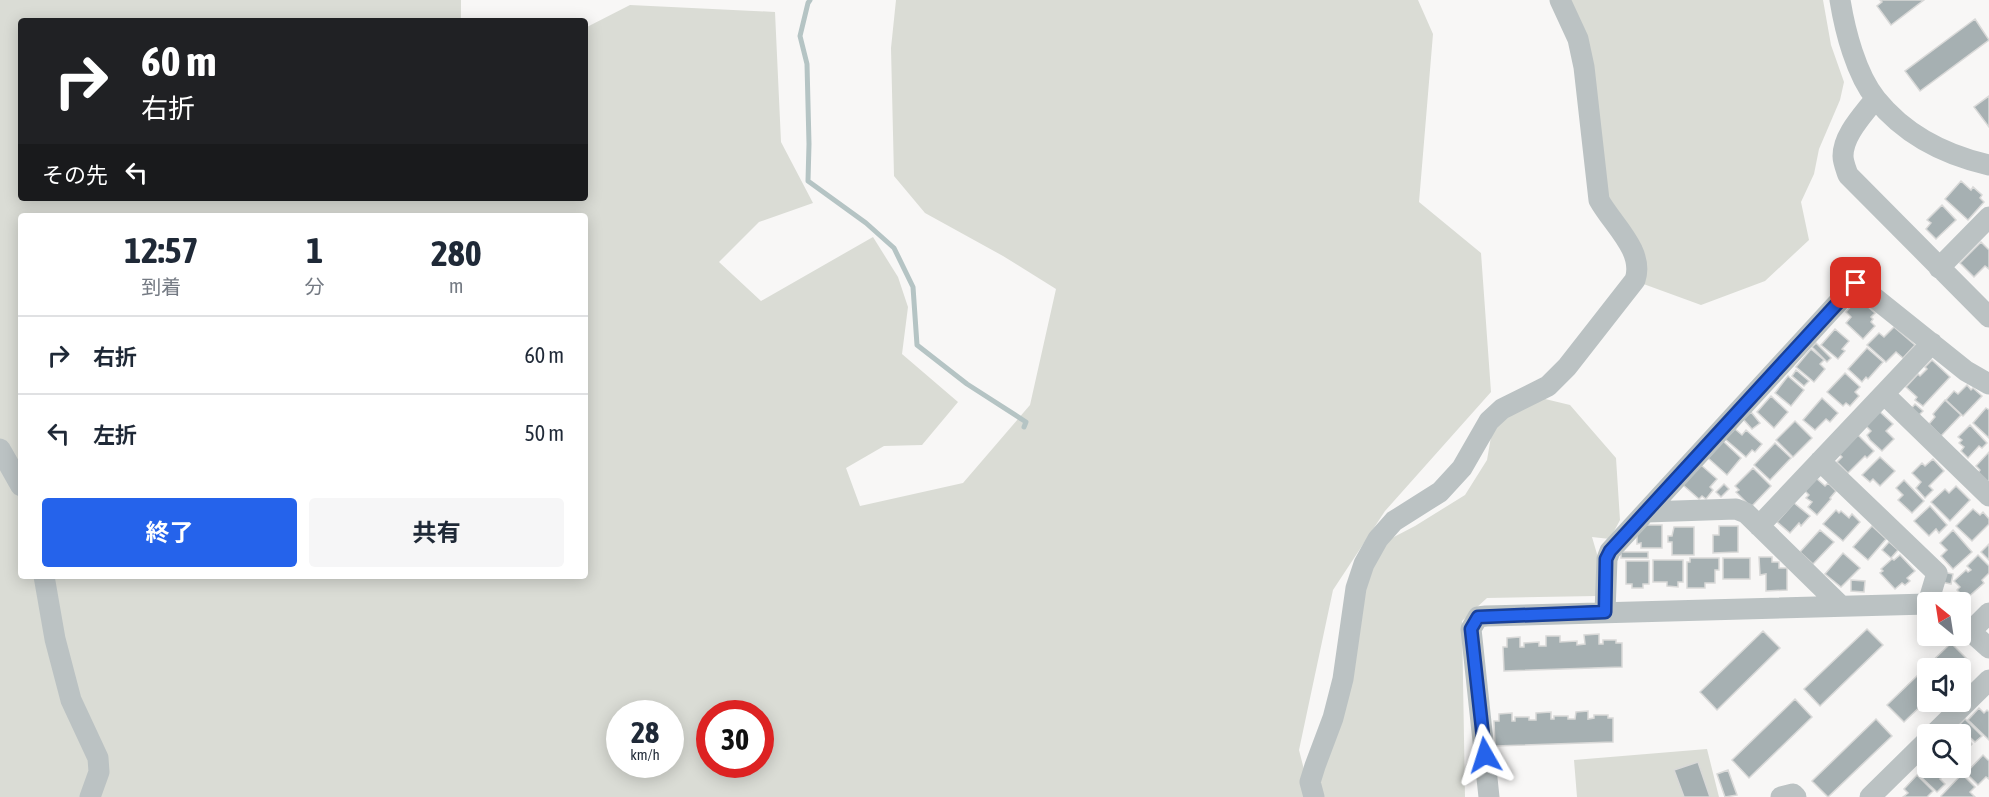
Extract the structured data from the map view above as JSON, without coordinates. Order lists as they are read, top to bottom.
{
  "north": "top left",
  "page": {
    "turn": ["60 m", "右折"],
    "then": "その先",
    "eta": [
      "12:57",
      "到着",
      "1",
      "分",
      "280",
      "m"
    ],
    "list": [
      {
        "name": "右折",
        "value": "60 m"
      },
      {
        "name": "左折",
        "value": "50 m"
      }
    ],
    "buttons": ["終了", "共有"],
    "speed": "28 km/h",
    "limit": "30"
  }
}
